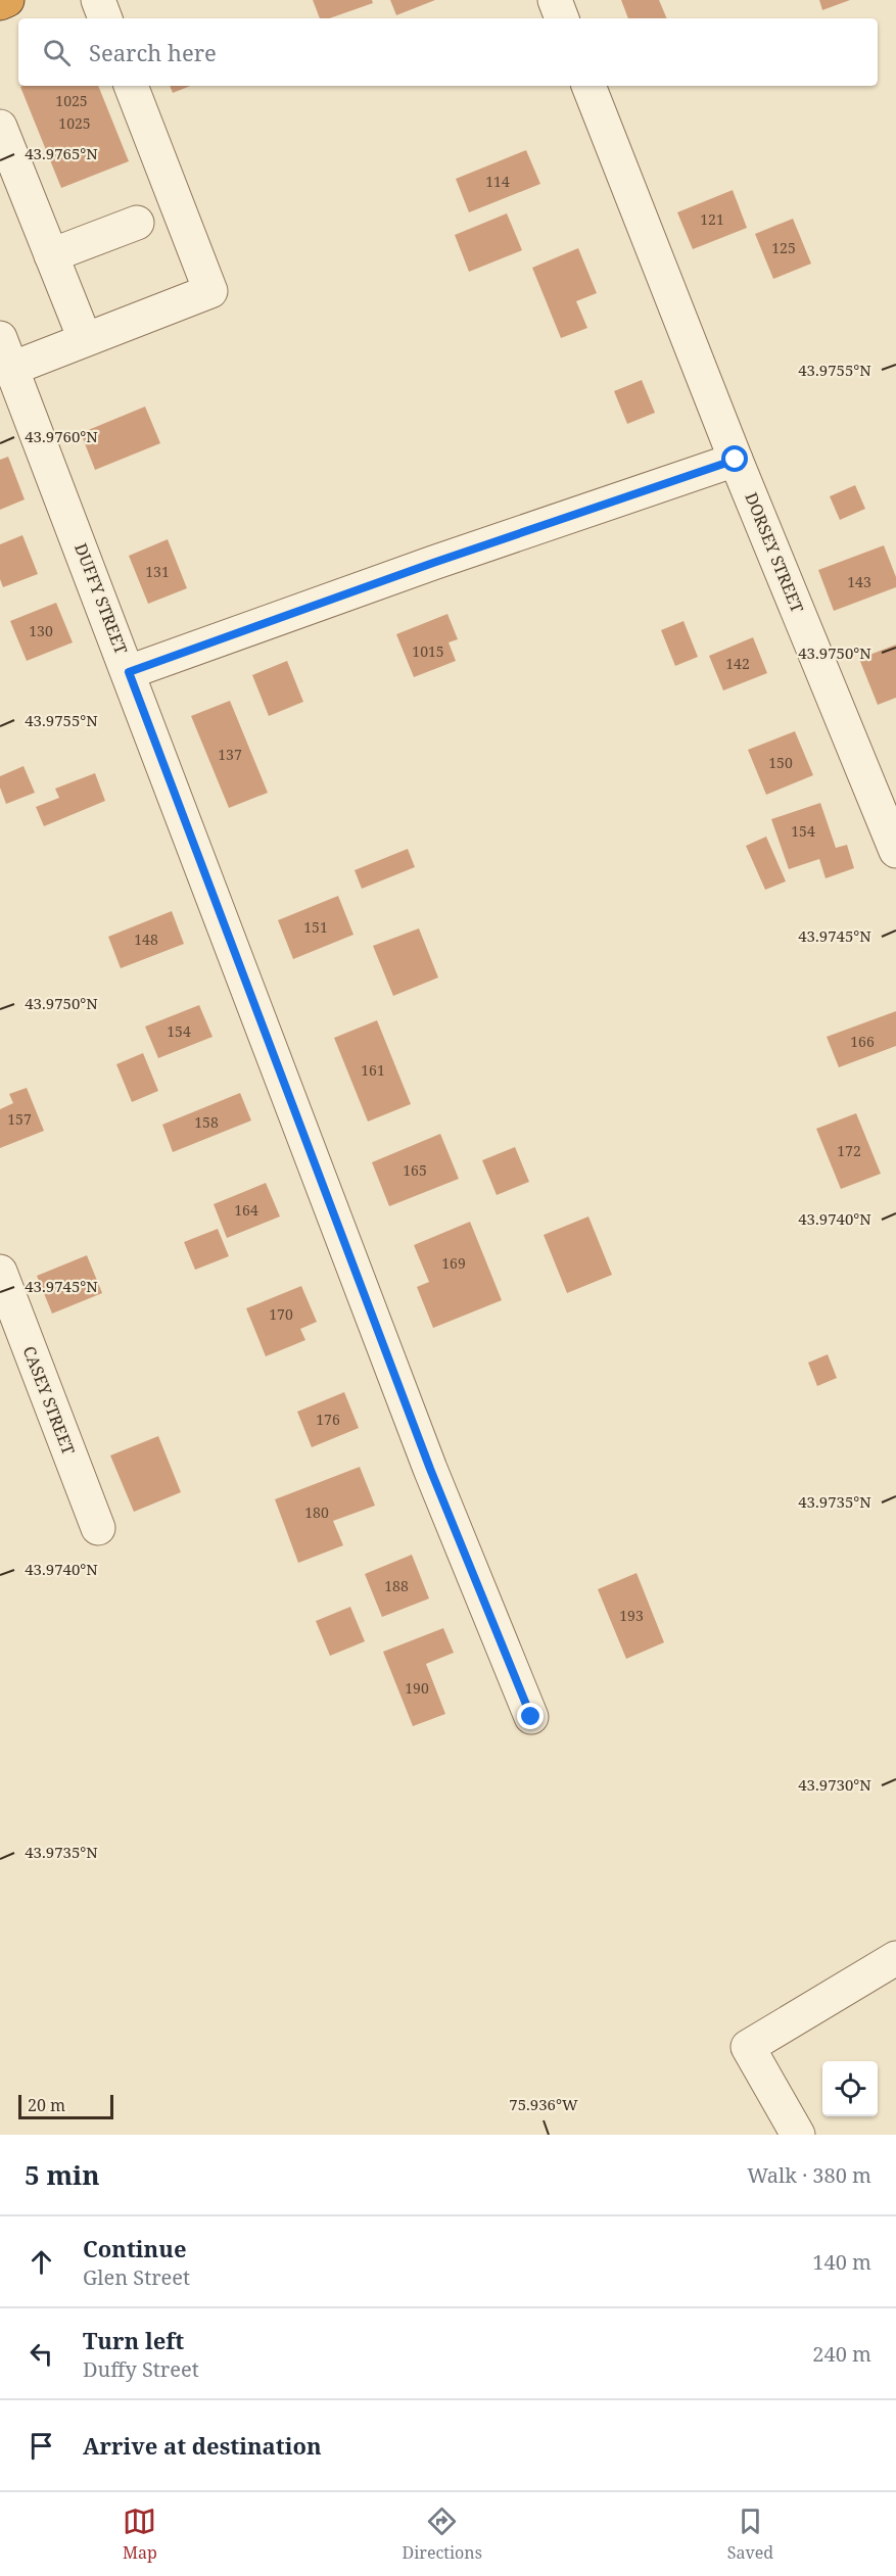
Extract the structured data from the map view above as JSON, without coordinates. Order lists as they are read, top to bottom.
{
  "streets": {
    "street": ["DORSEY STREET", "DUFFY STREET", "CASEY STREET"]
  },
  "house_numbers": [
    "1025",
    "1025",
    "114",
    "121",
    "125",
    "131",
    "143",
    "130",
    "1015",
    "142",
    "137",
    "150",
    "154",
    "151",
    "148",
    "154",
    "166",
    "161",
    "157",
    "158",
    "172",
    "165",
    "164",
    "169",
    "170",
    "176",
    "180",
    "188",
    "193",
    "190"
  ],
  "scale_bar": "20 m",
  "page": {
    "search": "Search here",
    "scale": "20 m",
    "heading": ["5 min", "Walk · 380 m"],
    "list": [
      ["Continue", "Glen Street", "140 m"],
      ["Turn left", "Duffy Street", "240 m"],
      "Arrive at destination"
    ],
    "nav": ["Map", "Directions", "Saved"]
  },
  "coordinates": [
    "43.9765°N",
    "43.9755°N",
    "43.9760°N",
    "43.9750°N",
    "43.9745°N",
    "43.9740°N",
    "43.9735°N",
    "43.9730°N",
    "75.936°W"
  ]
}
